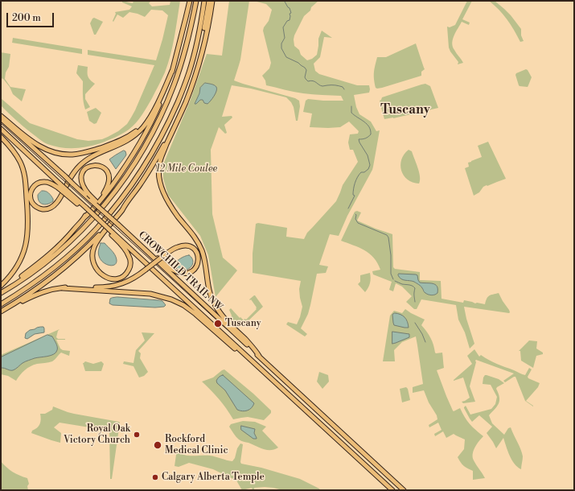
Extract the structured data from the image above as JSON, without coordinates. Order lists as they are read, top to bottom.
{
  "streets": {
    "highway": ["CROWCHILD TRAIL NW"]
  },
  "districts": ["Tuscany"],
  "parks": ["12 Mile Coulee"],
  "places": [
    "Tuscany",
    "Royal Oak Victory Church",
    "Rockford Medical Clinic",
    "Calgary Alberta Temple"
  ],
  "scale_bar": "200 m"
}
